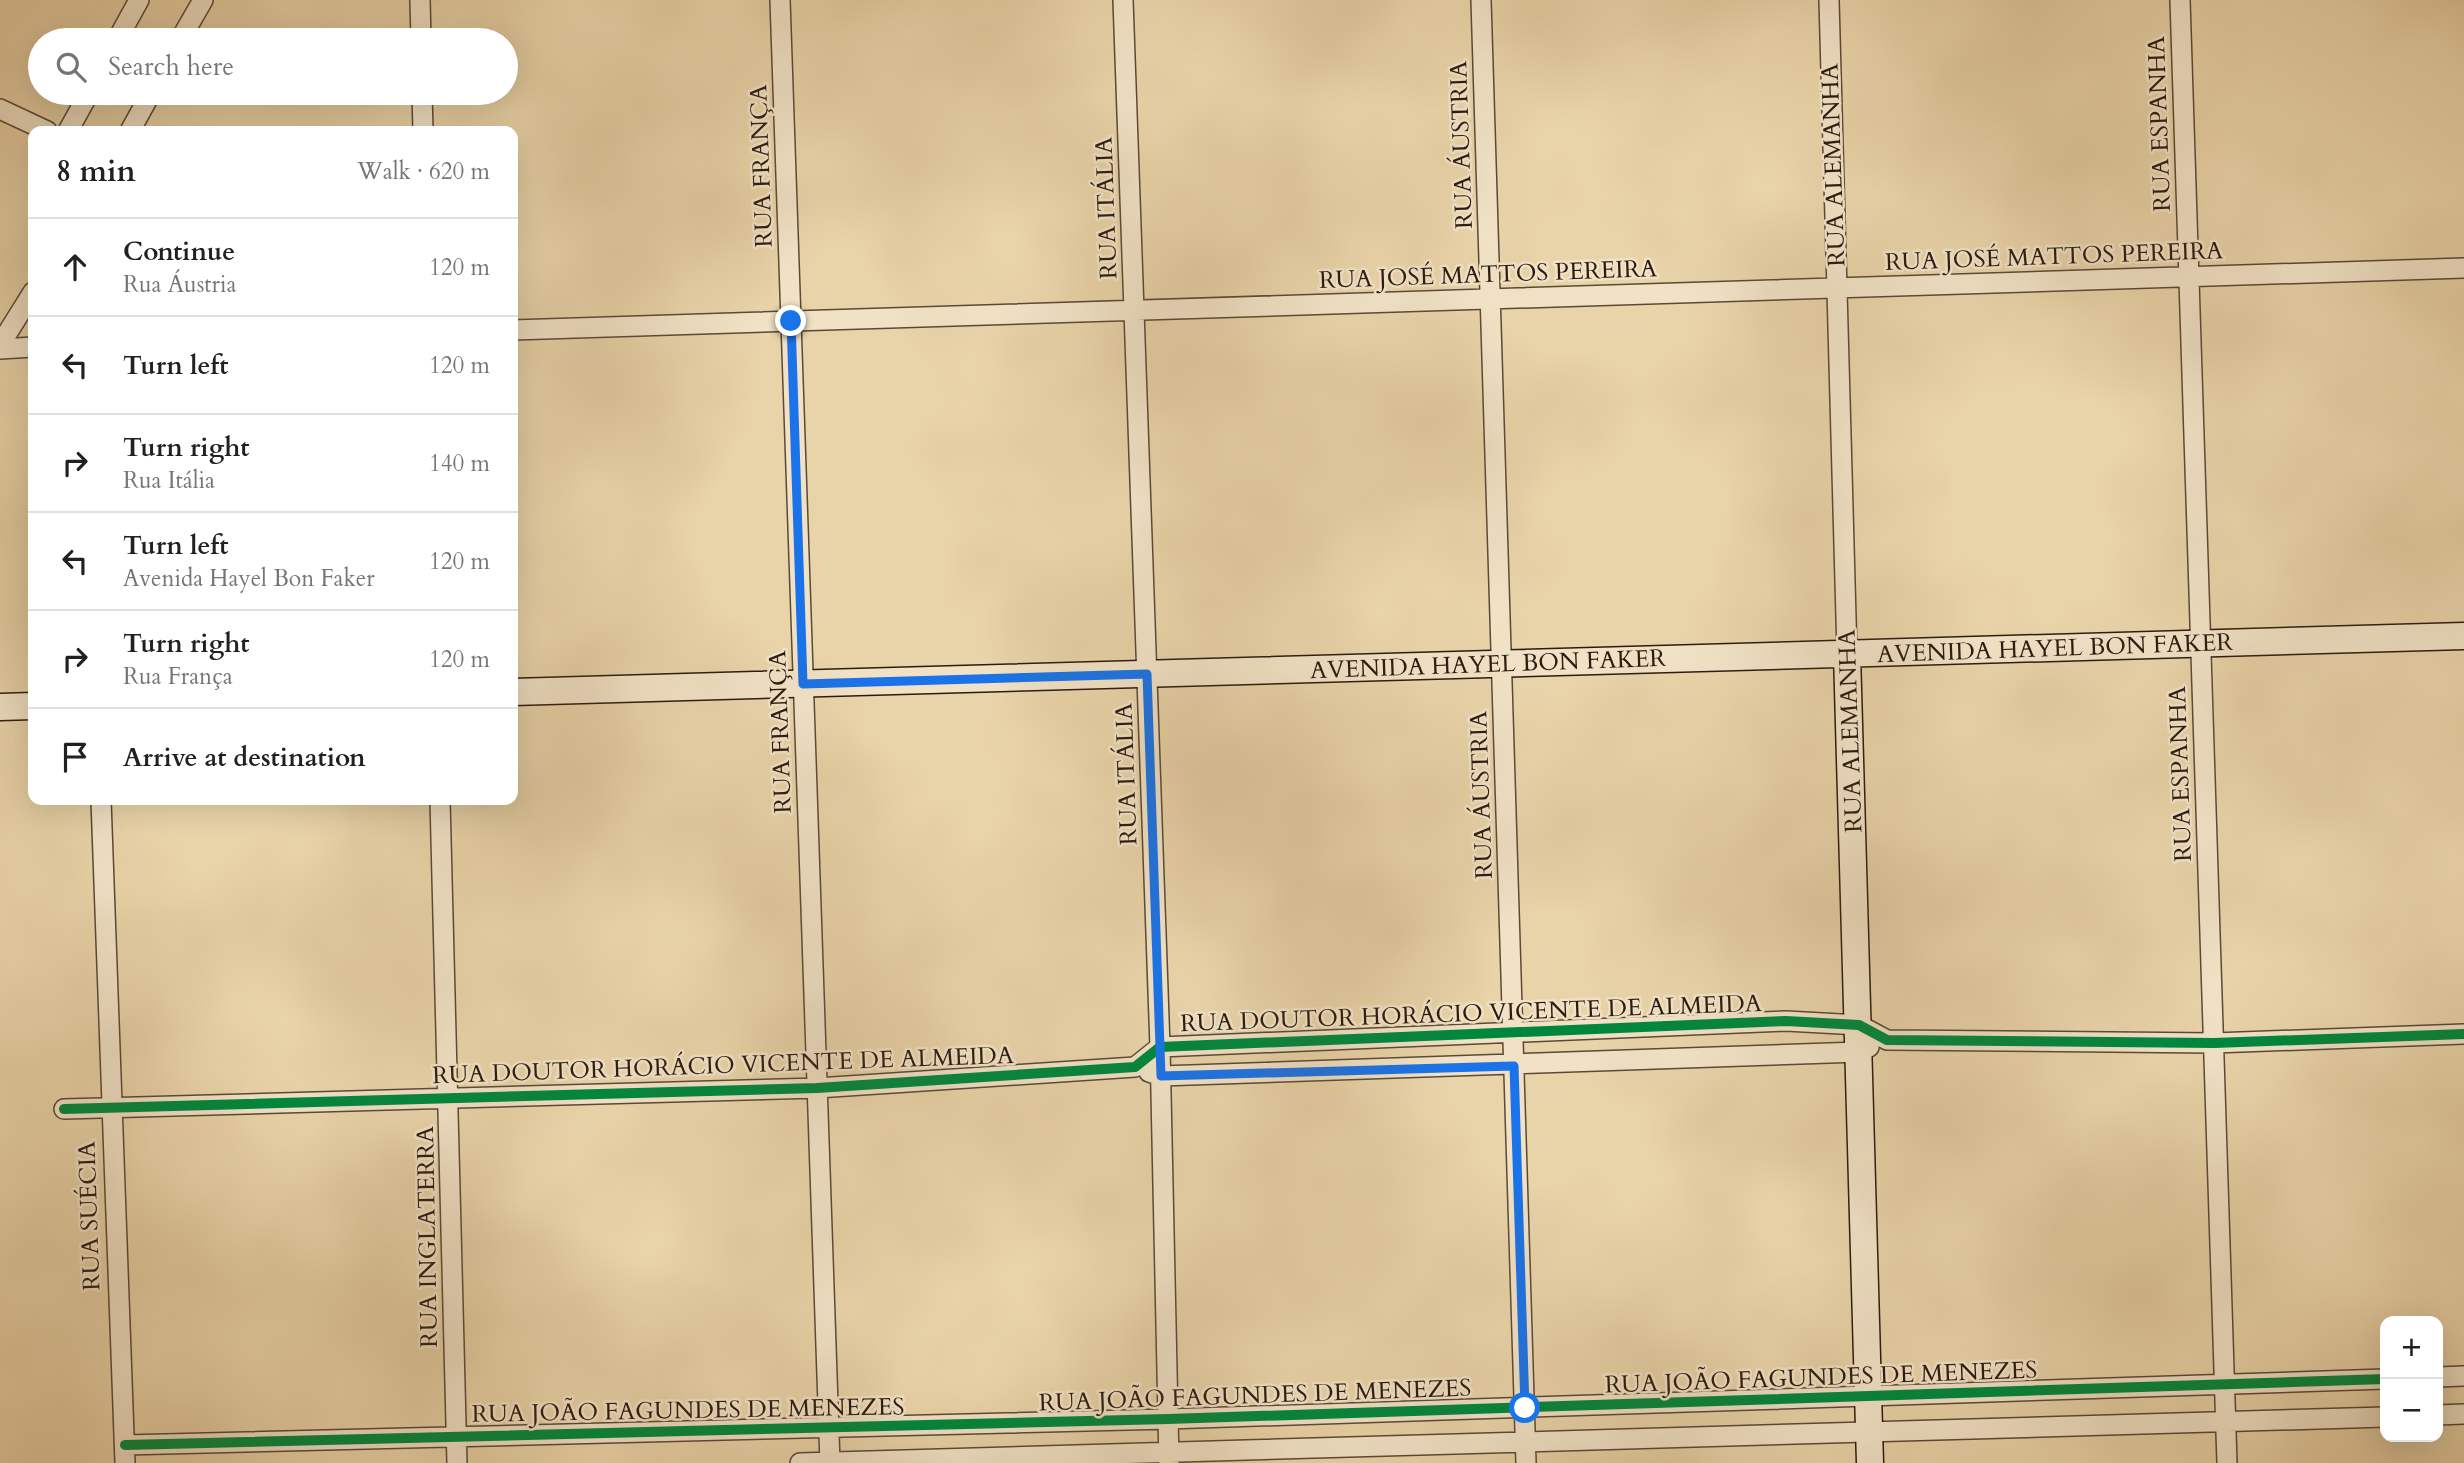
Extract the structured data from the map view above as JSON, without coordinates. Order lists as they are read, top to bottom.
{
  "streets": {
    "street": [
      "RUA ESPANHA",
      "RUA ÁUSTRIA",
      "RUA ALEMANHA",
      "RUA FRANÇA",
      "RUA ITÁLIA",
      "RUA JOSÉ MATTOS PEREIRA",
      "AVENIDA HAYEL BON FAKER",
      "RUA DOUTOR HORÁCIO VICENTE DE ALMEIDA",
      "RUA SUÉCIA",
      "RUA INGLATERRA",
      "RUA JOÃO FAGUNDES DE MENEZES"
    ]
  },
  "crossings": [
    ["RUA ESPANHA", "RUA JOSÉ MATTOS PEREIRA"],
    ["RUA ESPANHA", "AVENIDA HAYEL BON FAKER"],
    ["RUA ESPANHA", "RUA DOUTOR HORÁCIO VICENTE DE ALMEIDA"],
    ["RUA ESPANHA", "RUA JOÃO FAGUNDES DE MENEZES"],
    ["RUA ÁUSTRIA", "RUA JOSÉ MATTOS PEREIRA"],
    ["RUA ÁUSTRIA", "AVENIDA HAYEL BON FAKER"],
    ["RUA ÁUSTRIA", "RUA DOUTOR HORÁCIO VICENTE DE ALMEIDA"],
    ["RUA ÁUSTRIA", "RUA JOÃO FAGUNDES DE MENEZES"],
    ["RUA ALEMANHA", "RUA JOSÉ MATTOS PEREIRA"],
    ["RUA ALEMANHA", "AVENIDA HAYEL BON FAKER"],
    ["RUA ALEMANHA", "RUA DOUTOR HORÁCIO VICENTE DE ALMEIDA"],
    ["RUA ALEMANHA", "RUA JOÃO FAGUNDES DE MENEZES"],
    ["RUA FRANÇA", "RUA JOSÉ MATTOS PEREIRA"],
    ["RUA FRANÇA", "AVENIDA HAYEL BON FAKER"],
    ["RUA FRANÇA", "RUA DOUTOR HORÁCIO VICENTE DE ALMEIDA"],
    ["RUA FRANÇA", "RUA JOÃO FAGUNDES DE MENEZES"],
    ["RUA ITÁLIA", "RUA JOSÉ MATTOS PEREIRA"],
    ["RUA ITÁLIA", "AVENIDA HAYEL BON FAKER"],
    ["RUA ITÁLIA", "RUA DOUTOR HORÁCIO VICENTE DE ALMEIDA"],
    ["RUA ITÁLIA", "RUA JOÃO FAGUNDES DE MENEZES"],
    ["RUA DOUTOR HORÁCIO VICENTE DE ALMEIDA", "RUA SUÉCIA"],
    ["RUA DOUTOR HORÁCIO VICENTE DE ALMEIDA", "RUA INGLATERRA"],
    ["RUA SUÉCIA", "RUA JOÃO FAGUNDES DE MENEZES"],
    ["RUA INGLATERRA", "RUA JOÃO FAGUNDES DE MENEZES"]
  ],
  "page": {
    "search": "Search here",
    "heading": ["8 min", "Walk · 620 m"],
    "list": [
      ["Continue", "Rua Áustria", "120 m"],
      ["Turn left", "120 m"],
      ["Turn right", "Rua Itália", "140 m"],
      ["Turn left", "Avenida Hayel Bon Faker", "120 m"],
      ["Turn right", "Rua França", "120 m"],
      "Arrive at destination"
    ],
    "map_buttons": ["+", "−"]
  }
}
